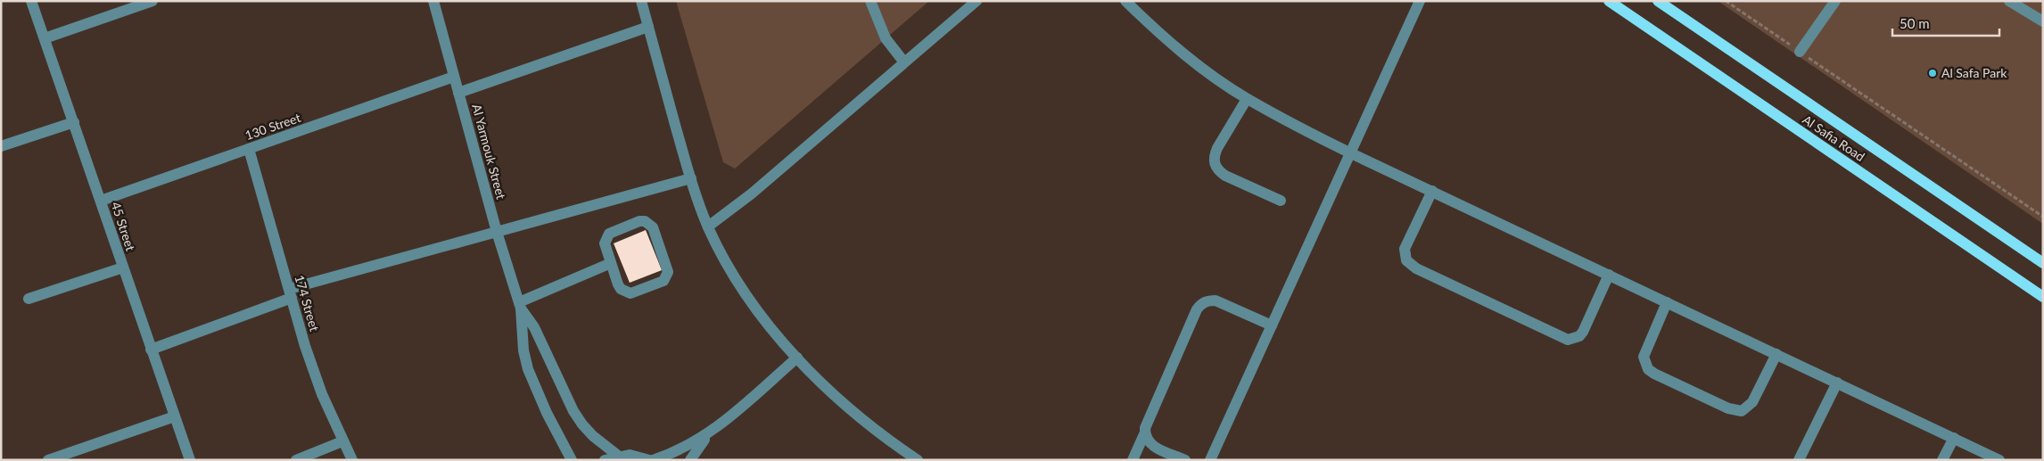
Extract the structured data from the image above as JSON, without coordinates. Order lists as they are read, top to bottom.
{
  "streets": {
    "main road": ["Al Safia Road"],
    "street": [
      "130 Street",
      "Al Yarmouk Street",
      "45 Street",
      "174 Street"
    ]
  },
  "crossings": [
    ["130 Street", "Al Yarmouk Street"],
    ["130 Street", "45 Street"],
    ["130 Street", "174 Street"]
  ],
  "places": ["Al Safa Park"],
  "scale_bar": "50 m"
}
